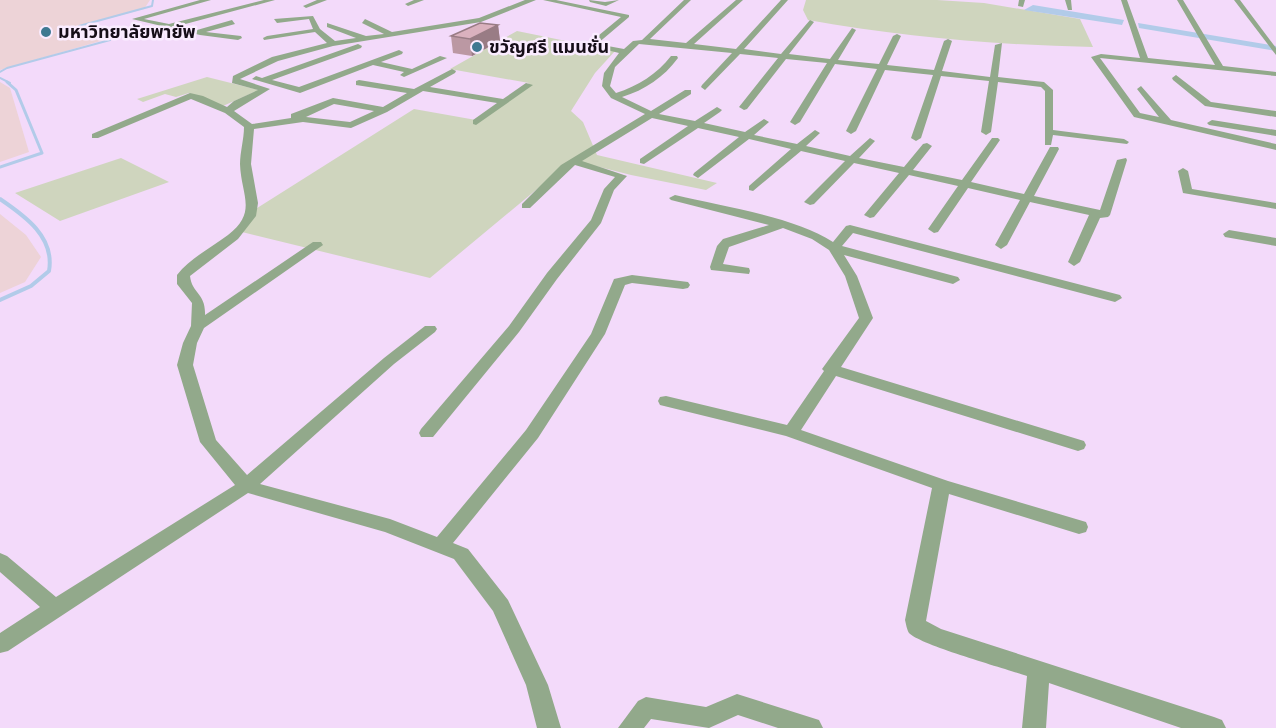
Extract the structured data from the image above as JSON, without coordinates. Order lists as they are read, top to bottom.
{
  "places": ["มหาวิทยาลัยพายัพ", "ขวัญศรี แมนชั่น"]
}
